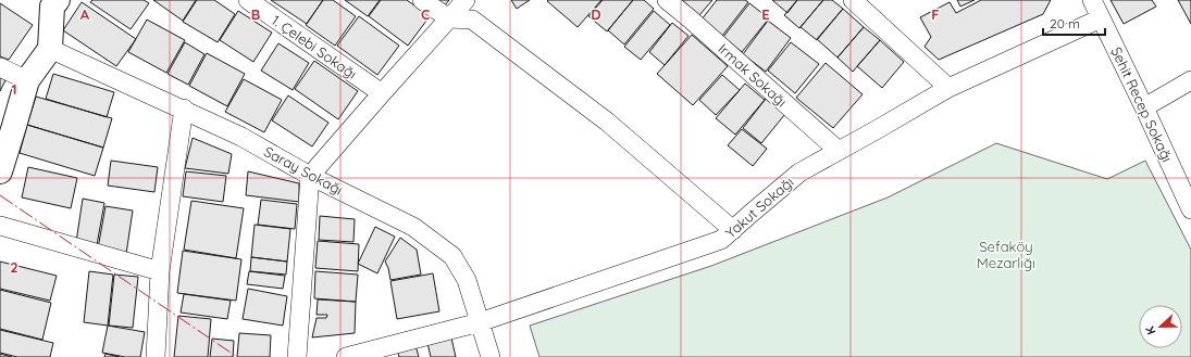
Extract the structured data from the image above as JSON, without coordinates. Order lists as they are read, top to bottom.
{
  "streets": {
    "street": [
      "1. Çelebi Sokağı",
      "Irmak Sokağı",
      "Şehit Recep Sokağı",
      "Saray Sokağı",
      "Yakut Sokağı"
    ]
  },
  "crossings": [
    ["Irmak Sokağı", "Yakut Sokağı"],
    ["Şehit Recep Sokağı", "Yakut Sokağı"],
    ["Saray Sokağı", "Yakut Sokağı"]
  ],
  "parks": ["Sefaköy Mezarlığı"],
  "scale_bar": "20 m",
  "north": "left",
  "grid": {
    "columns": [
      "A",
      "B",
      "C",
      "D",
      "E",
      "F"
    ],
    "rows": ["1", "2"]
  }
}
